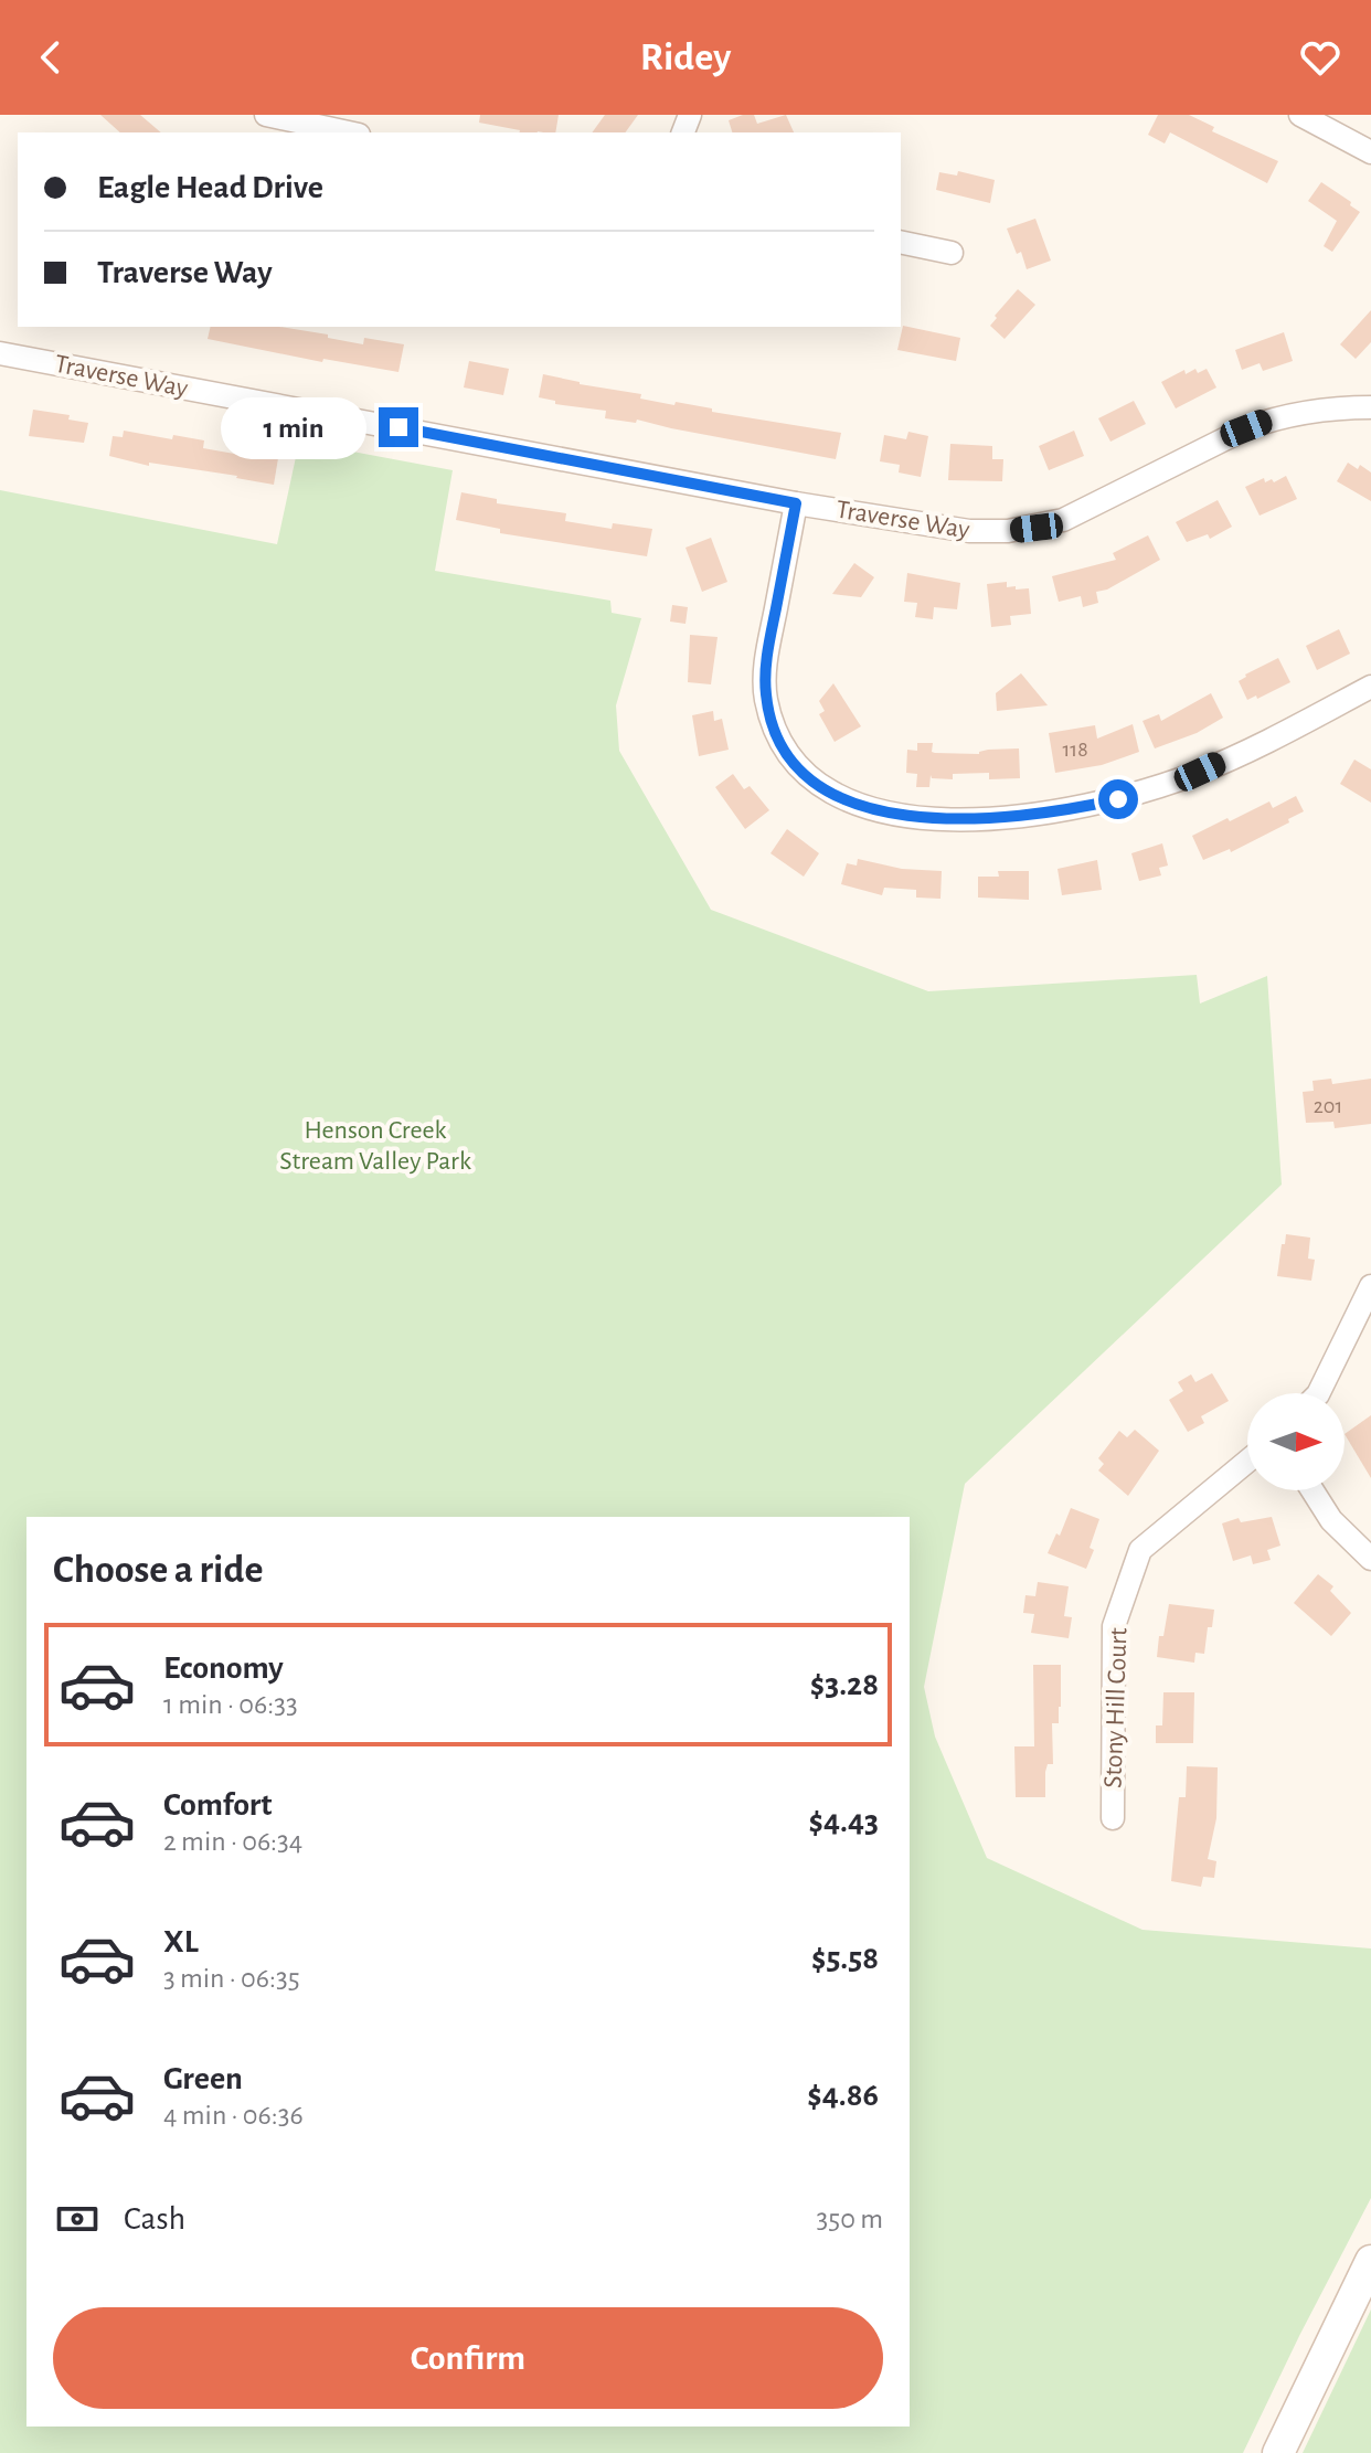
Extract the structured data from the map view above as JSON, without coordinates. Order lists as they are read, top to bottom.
{
  "streets": {
    "street": ["Traverse Way", "Stony Hill Court"]
  },
  "parks": ["Henson Creek Stream Valley Park"],
  "house_numbers": ["118", "201"],
  "north": "right",
  "page": {
    "header": "Ridey",
    "banner": ["Eagle Head Drive", "Traverse Way"],
    "bubble": "1 min",
    "heading": "Choose a ride",
    "list": [
      {
        "name": "Economy",
        "note": "1 min · 06:33",
        "value": "$3.28"
      },
      {
        "name": "Comfort",
        "note": "2 min · 06:34",
        "value": "$4.43"
      },
      {
        "name": "XL",
        "note": "3 min · 06:35",
        "value": "$5.58"
      },
      {
        "name": "Green",
        "note": "4 min · 06:36",
        "value": "$4.86"
      }
    ],
    "pay": ["Cash", "350 m"],
    "buttons": "Confirm"
  }
}
